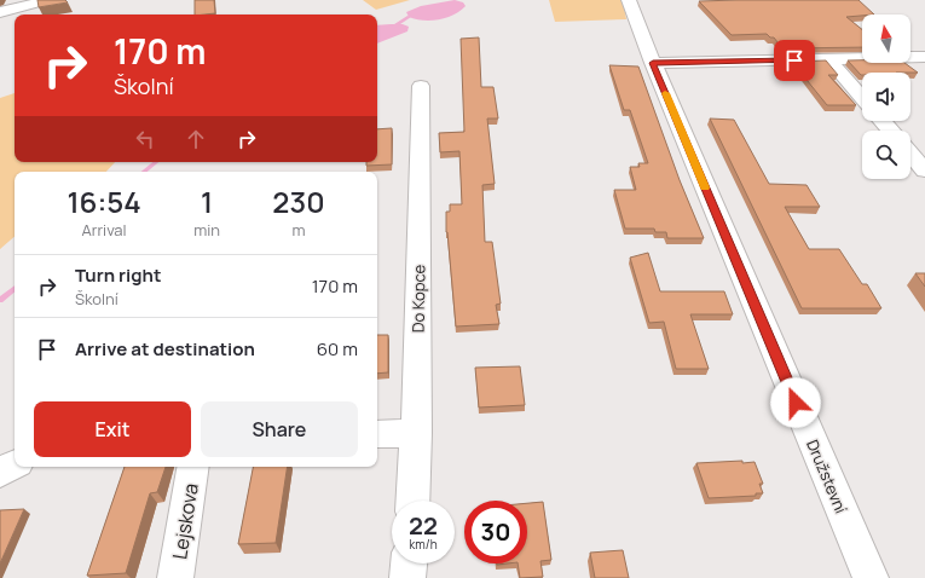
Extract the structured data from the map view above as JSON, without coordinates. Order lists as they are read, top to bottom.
{
  "streets": {
    "street": ["Do Kopce", "Družstevní", "Lejskova"]
  },
  "north": "top",
  "page": {
    "turn": ["170 m", "Školní"],
    "eta": [
      "16:54",
      "Arrival",
      "1",
      "min",
      "230",
      "m"
    ],
    "list": [
      {
        "name": "Turn right",
        "note": "Školní",
        "value": "170 m"
      },
      {
        "name": "Arrive at destination",
        "value": "60 m"
      }
    ],
    "buttons": ["Exit", "Share"],
    "speed": "22 km/h",
    "limit": "30"
  }
}
